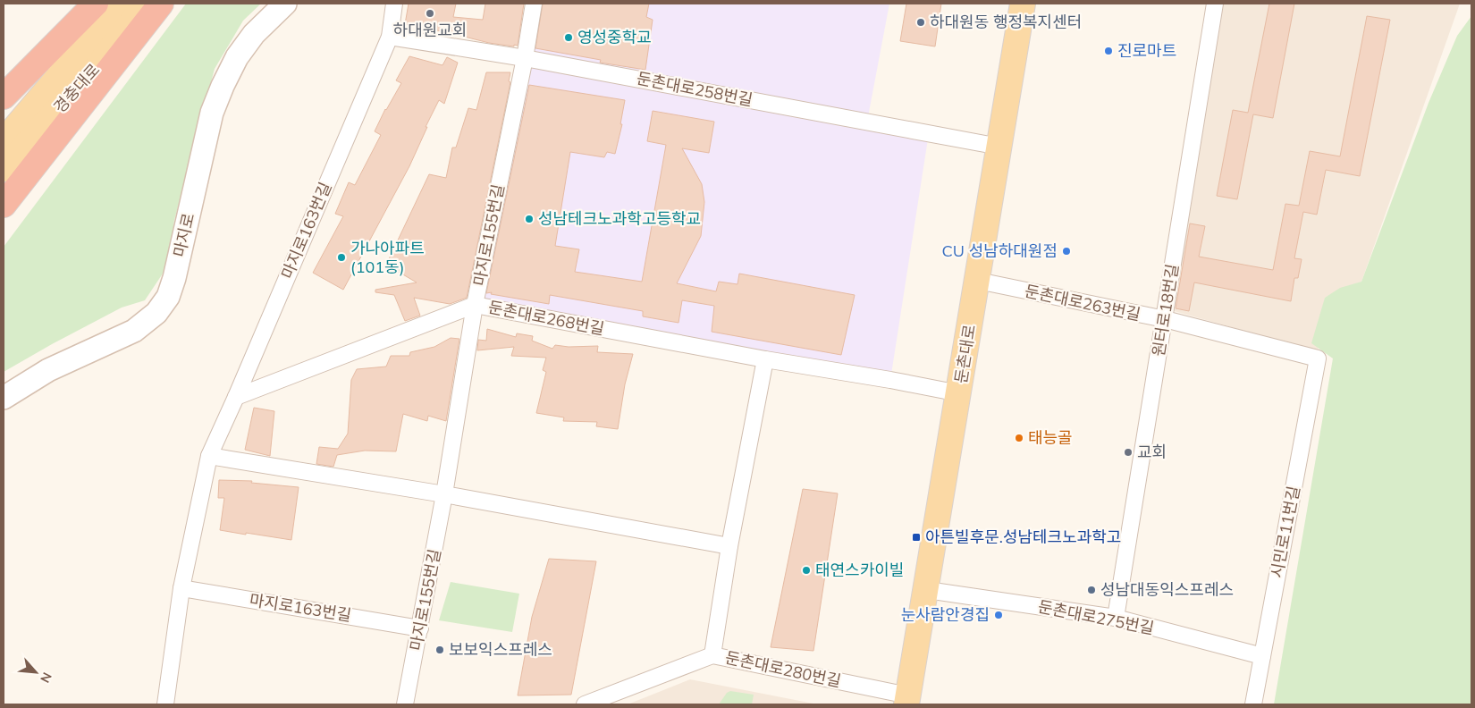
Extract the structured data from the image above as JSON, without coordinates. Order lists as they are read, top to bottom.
{
  "streets": {
    "main road": ["경충대로", "마지로", "둔촌대로"],
    "street": [
      "둔촌대로258번길",
      "마지로163번길",
      "마지로155번길",
      "둔촌대로263번길",
      "원터로18번길",
      "둔촌대로268번길",
      "시민로11번길",
      "둔촌대로275번길",
      "둔촌대로280번길"
    ]
  },
  "crossings": [
    ["둔촌대로258번길", "마지로163번길"],
    ["둔촌대로258번길", "마지로155번길"],
    ["둔촌대로258번길", "둔촌대로"],
    ["마지로163번길", "마지로155번길"],
    ["마지로163번길", "둔촌대로268번길"],
    ["마지로155번길", "둔촌대로268번길"],
    ["둔촌대로263번길", "원터로18번길"],
    ["둔촌대로263번길", "둔촌대로"],
    ["둔촌대로263번길", "시민로11번길"],
    ["원터로18번길", "둔촌대로275번길"],
    ["둔촌대로268번길", "둔촌대로"],
    ["둔촌대로", "둔촌대로275번길"],
    ["둔촌대로", "둔촌대로280번길"],
    ["시민로11번길", "둔촌대로275번길"]
  ],
  "places": {
    "other": [
      "하대원교회",
      "하대원동 행정복지센터",
      "영성중학교",
      "진로마트",
      "성남테크노과학고등학교",
      "CU 성남하대원점",
      "가나아파트 (101동)",
      "태능골",
      "교회",
      "태연스카이빌",
      "성남대동익스프레스",
      "눈사람안경집",
      "보보익스프레스"
    ],
    "transit": ["아튼빌후문.성남테크노과학고"]
  },
  "north": "bottom right"
}
